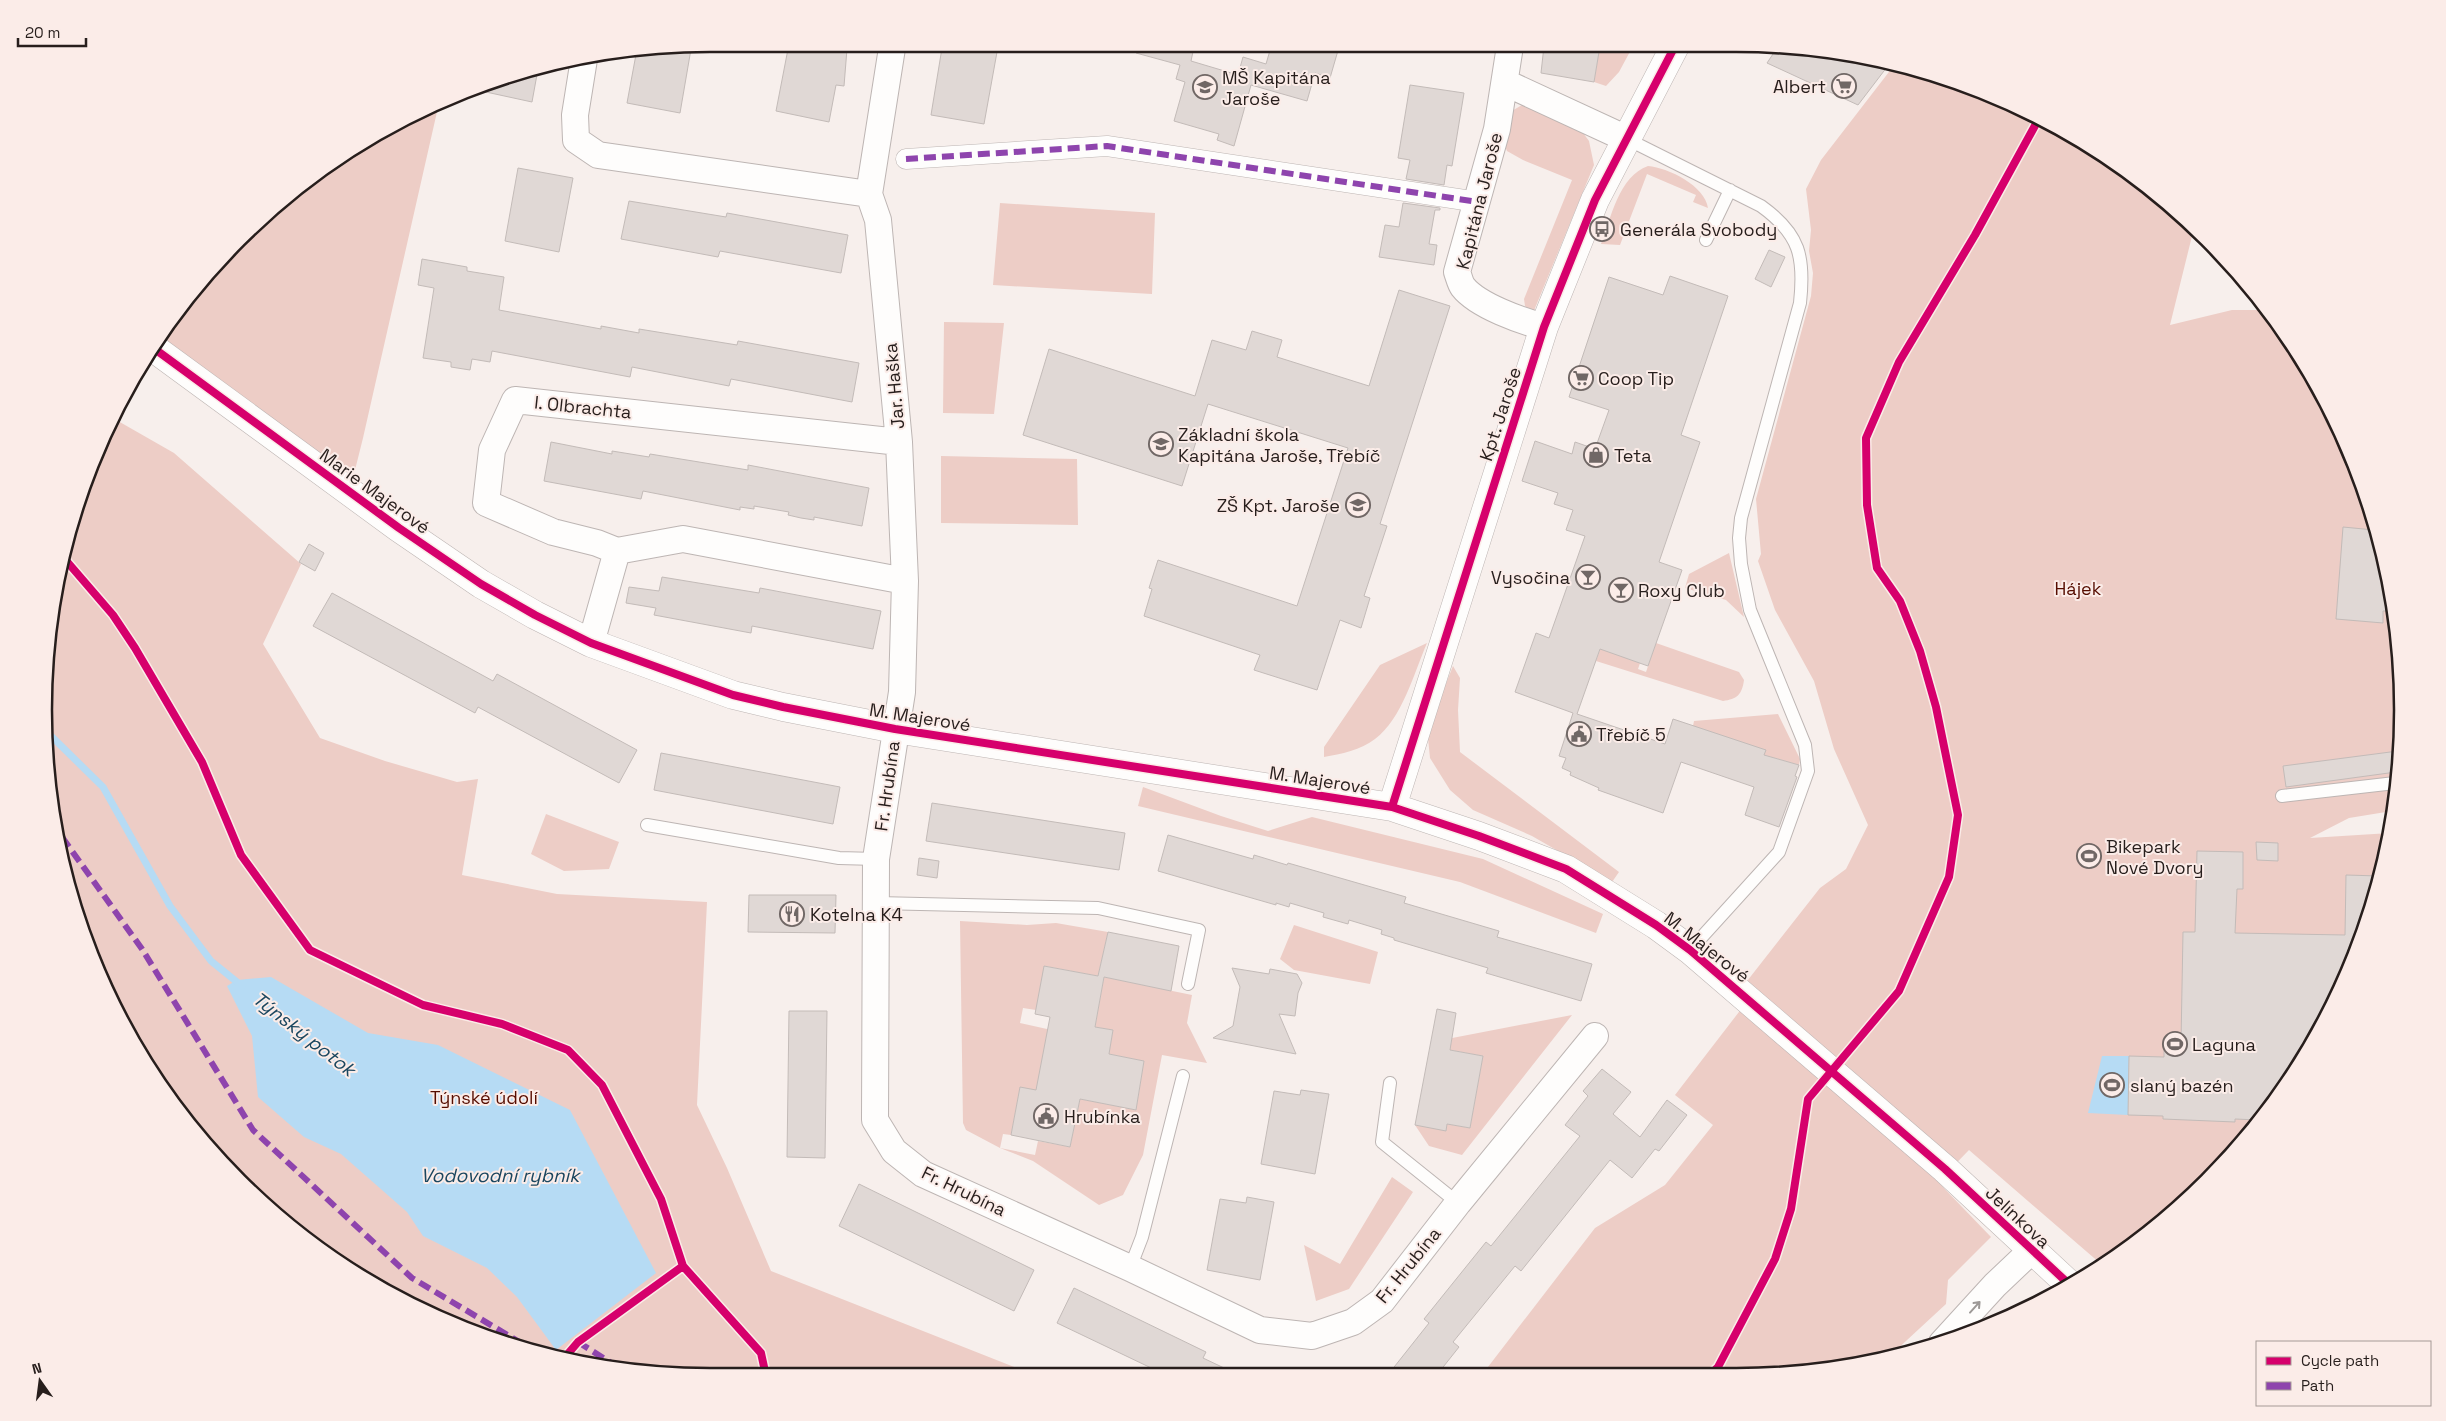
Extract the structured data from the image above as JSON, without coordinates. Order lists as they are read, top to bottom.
{
  "streets": {
    "street": [
      "Kapitána Jaroše",
      "Jar. Haška",
      "I. Olbrachta",
      "Kpt. Jaroše",
      "Marie Majerové",
      "M. Majerové",
      "Fr. Hrubína",
      "Jelínkova"
    ]
  },
  "crossings": [
    ["Kapitána Jaroše", "Kpt. Jaroše"],
    ["Jar. Haška", "I. Olbrachta"],
    ["Jar. Haška", "M. Majerové"],
    ["Jar. Haška", "Fr. Hrubína"],
    ["Kpt. Jaroše", "M. Majerové"],
    ["Marie Majerové", "M. Majerové"],
    ["M. Majerové", "Fr. Hrubína"],
    ["M. Majerové", "Jelínkova"]
  ],
  "water": ["Týnský potok", "Vodovodní rybník"],
  "parks": ["Hájek", "Týnské údolí"],
  "places": {
    "supermarket": ["Albert", "Coop Tip"],
    "school or university": ["MŠ Kapitána Jaroše", "Základní škola Kapitána Jaroše, Třebíč", "ZŠ Kpt. Jaroše"],
    "bus stop": ["Generála Svobody"],
    "shop": ["Teta"],
    "bar": ["Vysočina", "Roxy Club"],
    "public building": ["Třebíč 5", "Hrubínka"],
    "sports": ["Bikepark Nové Dvory", "Laguna", "slaný bazén"],
    "restaurant": ["Kotelna K4"]
  },
  "legend": ["Cycle path", "Path"],
  "scale_bar": "20 m",
  "north": "top"
}
